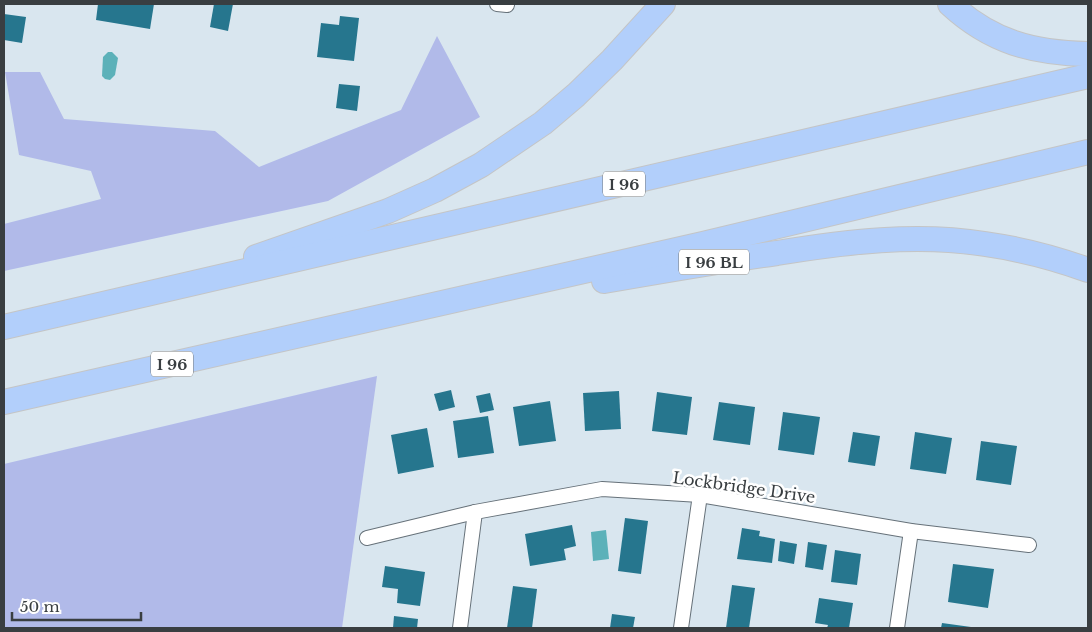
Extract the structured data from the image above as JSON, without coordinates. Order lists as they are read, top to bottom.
{
  "streets": {
    "highway": ["I 96", "I 96 BL"],
    "street": ["Lockbridge Drive"]
  },
  "crossings": [
    ["I 96", "I 96 BL"]
  ],
  "scale_bar": "50 m"
}
